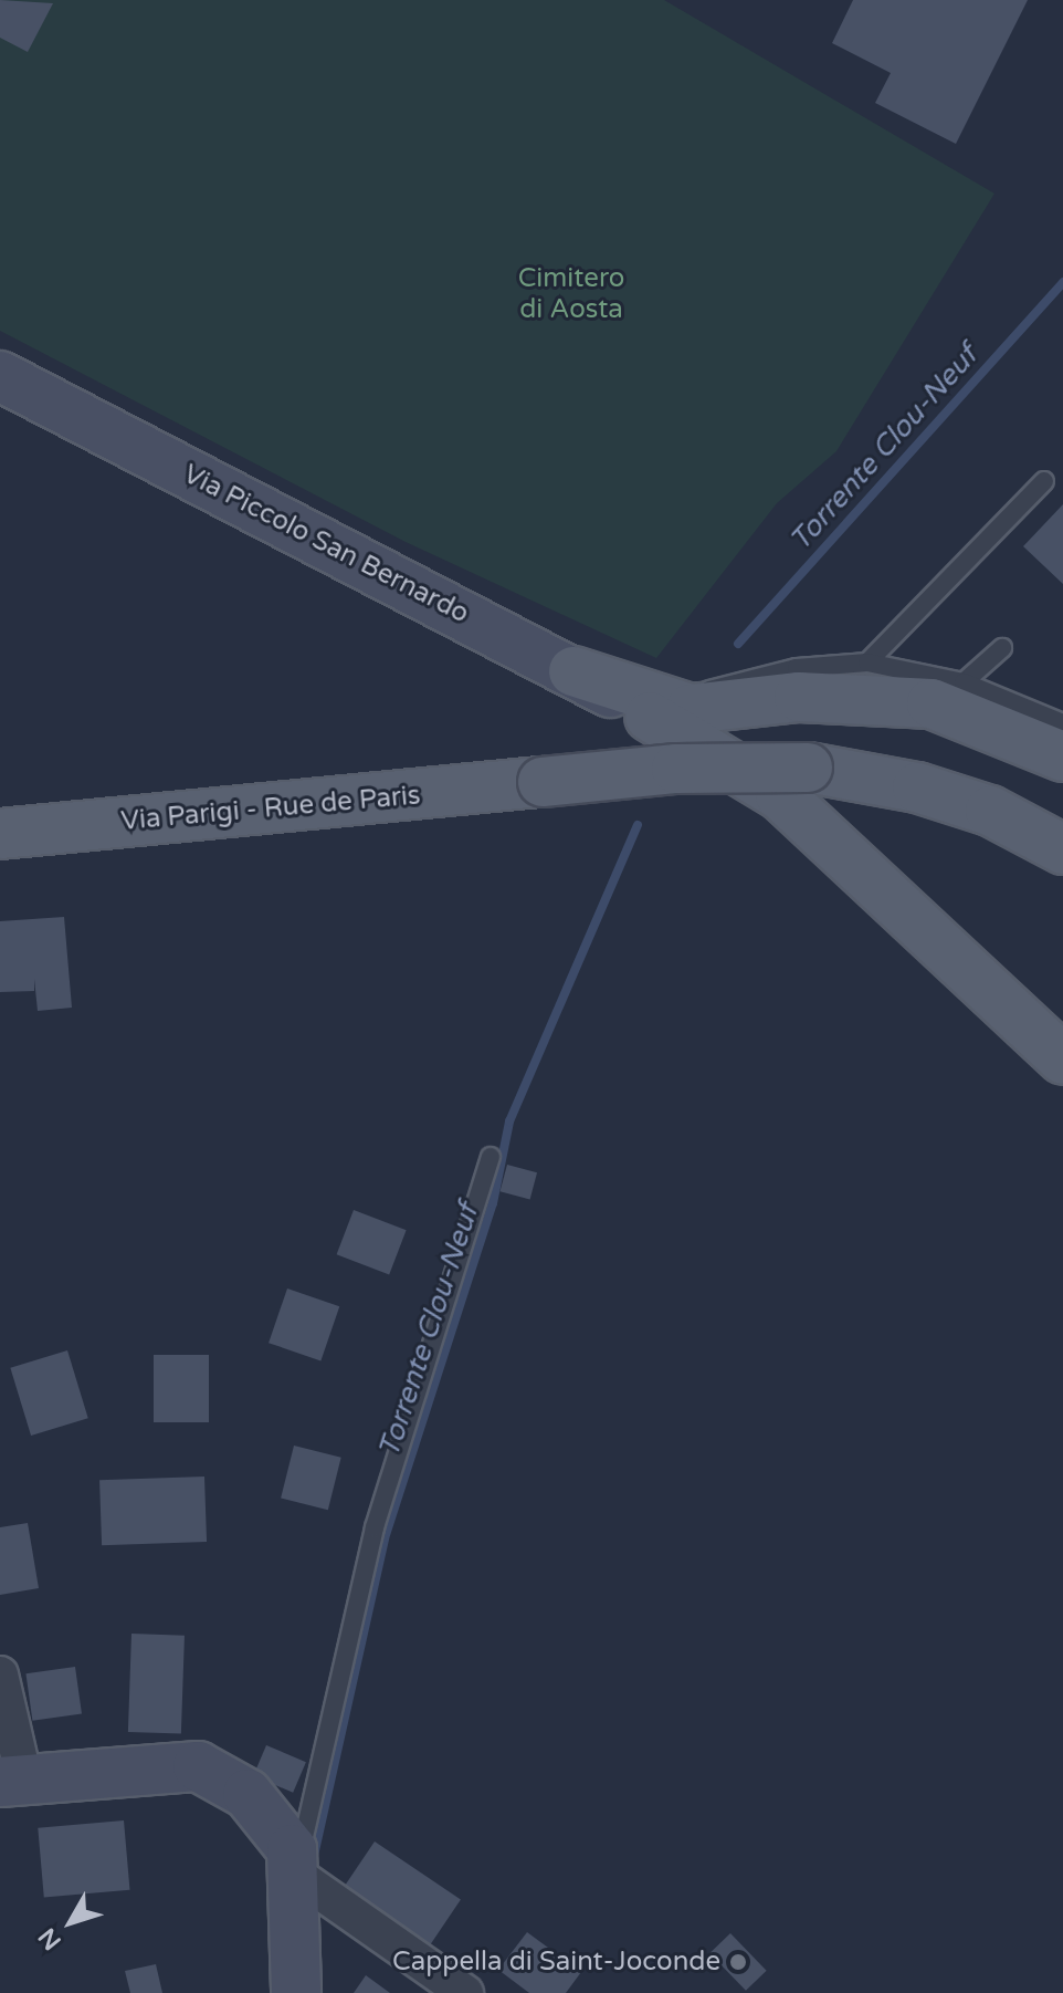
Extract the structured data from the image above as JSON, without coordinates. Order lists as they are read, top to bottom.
{
  "streets": {
    "main road": ["Via Parigi - Rue de Paris"],
    "street": ["Via Piccolo San Bernardo"]
  },
  "water": ["Torrente Clou-Neuf"],
  "parks": ["Cimitero di Aosta"],
  "places": ["Cappella di Saint-Joconde"],
  "north": "bottom left"
}
